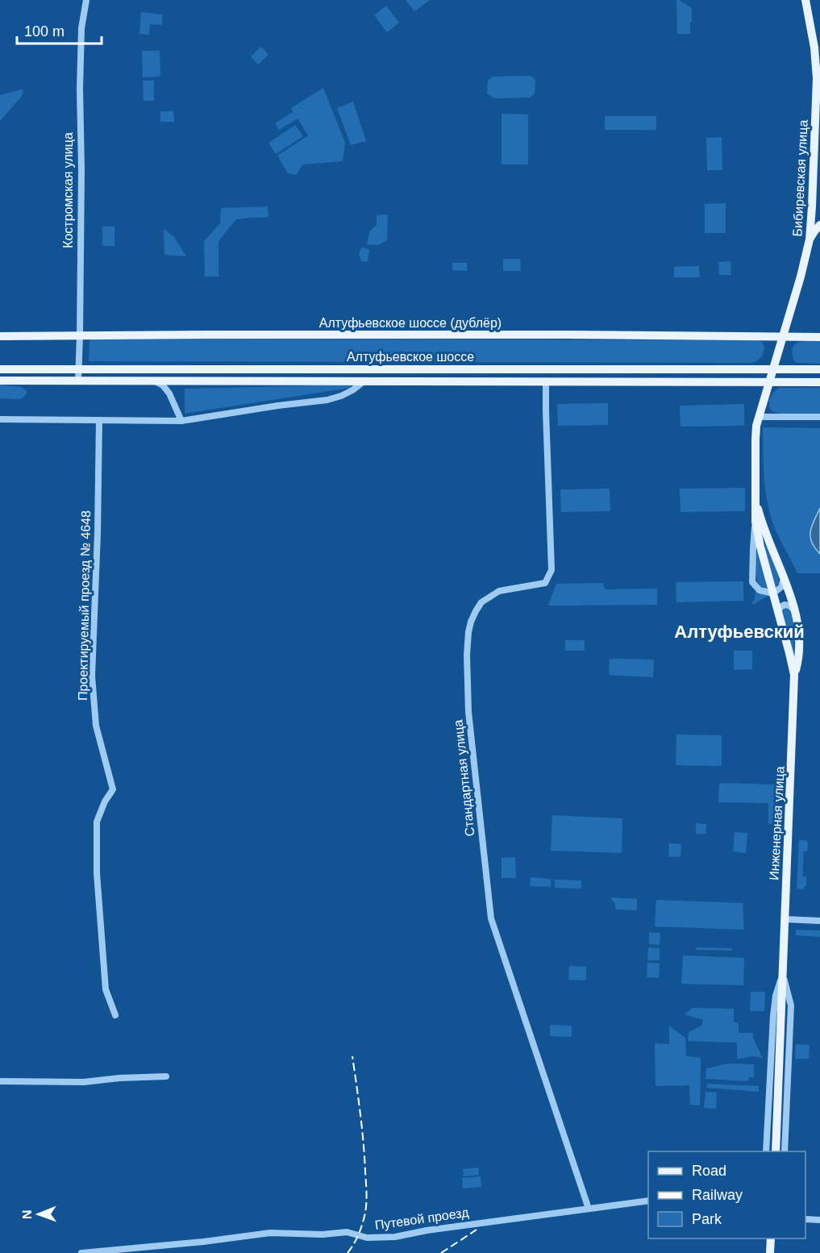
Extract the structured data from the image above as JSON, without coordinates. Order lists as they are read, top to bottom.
{
  "streets": {
    "main road": [
      "Бибиревская улица",
      "Алтуфьевское шоссе (дублёр)",
      "Алтуфьевское шоссе",
      "Инженерная улица"
    ],
    "street": [
      "Костромская улица",
      "Проектируемый проезд № 4648",
      "Стандартная улица",
      "Путевой проезд"
    ]
  },
  "crossings": [
    ["Бибиревская улица", "Алтуфьевское шоссе (дублёр)"],
    ["Бибиревская улица", "Алтуфьевское шоссе"],
    ["Бибиревская улица", "Инженерная улица"],
    ["Костромская улица", "Алтуфьевское шоссе (дублёр)"],
    ["Костромская улица", "Алтуфьевское шоссе"],
    ["Алтуфьевское шоссе", "Стандартная улица"],
    ["Алтуфьевское шоссе", "Инженерная улица"],
    ["Стандартная улица", "Путевой проезд"]
  ],
  "districts": ["Алтуфьевский"],
  "legend": ["Road", "Railway", "Park"],
  "scale_bar": "100 m",
  "north": "left"
}
